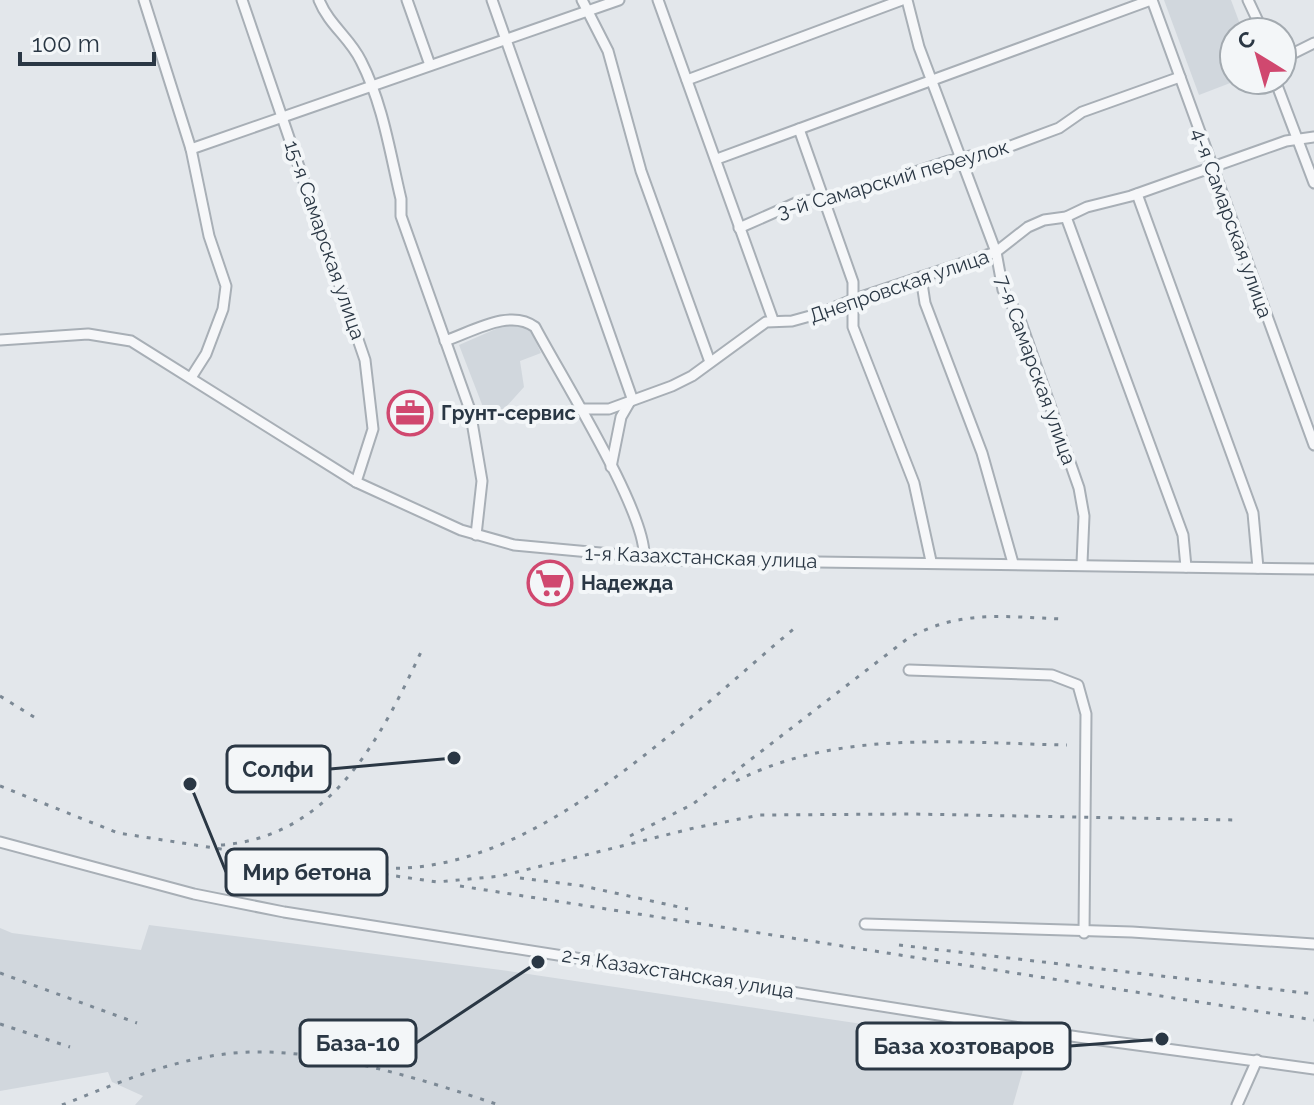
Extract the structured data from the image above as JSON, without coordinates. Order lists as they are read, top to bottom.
{
  "streets": {
    "street": [
      "3-й Самарский переулок",
      "4-я Самарская улица",
      "15-я Самарская улица",
      "Днепровская улица",
      "7-я Самарская улица",
      "1-я Казахстанская улица",
      "2-я Казахстанская улица"
    ]
  },
  "crossings": [
    ["3-й Самарский переулок", "4-я Самарская улица"],
    ["3-й Самарский переулок", "7-я Самарская улица"],
    ["4-я Самарская улица", "Днепровская улица"],
    ["15-я Самарская улица", "1-я Казахстанская улица"],
    ["Днепровская улица", "7-я Самарская улица"],
    ["7-я Самарская улица", "1-я Казахстанская улица"]
  ],
  "places": {
    "office": ["Грунт-сервис"],
    "supermarket": ["Надежда"],
    "other": [
      "Солфи",
      "Мир бетона",
      "База-10",
      "База хозтоваров"
    ]
  },
  "scale_bar": "100 m",
  "north": "top left"
}
